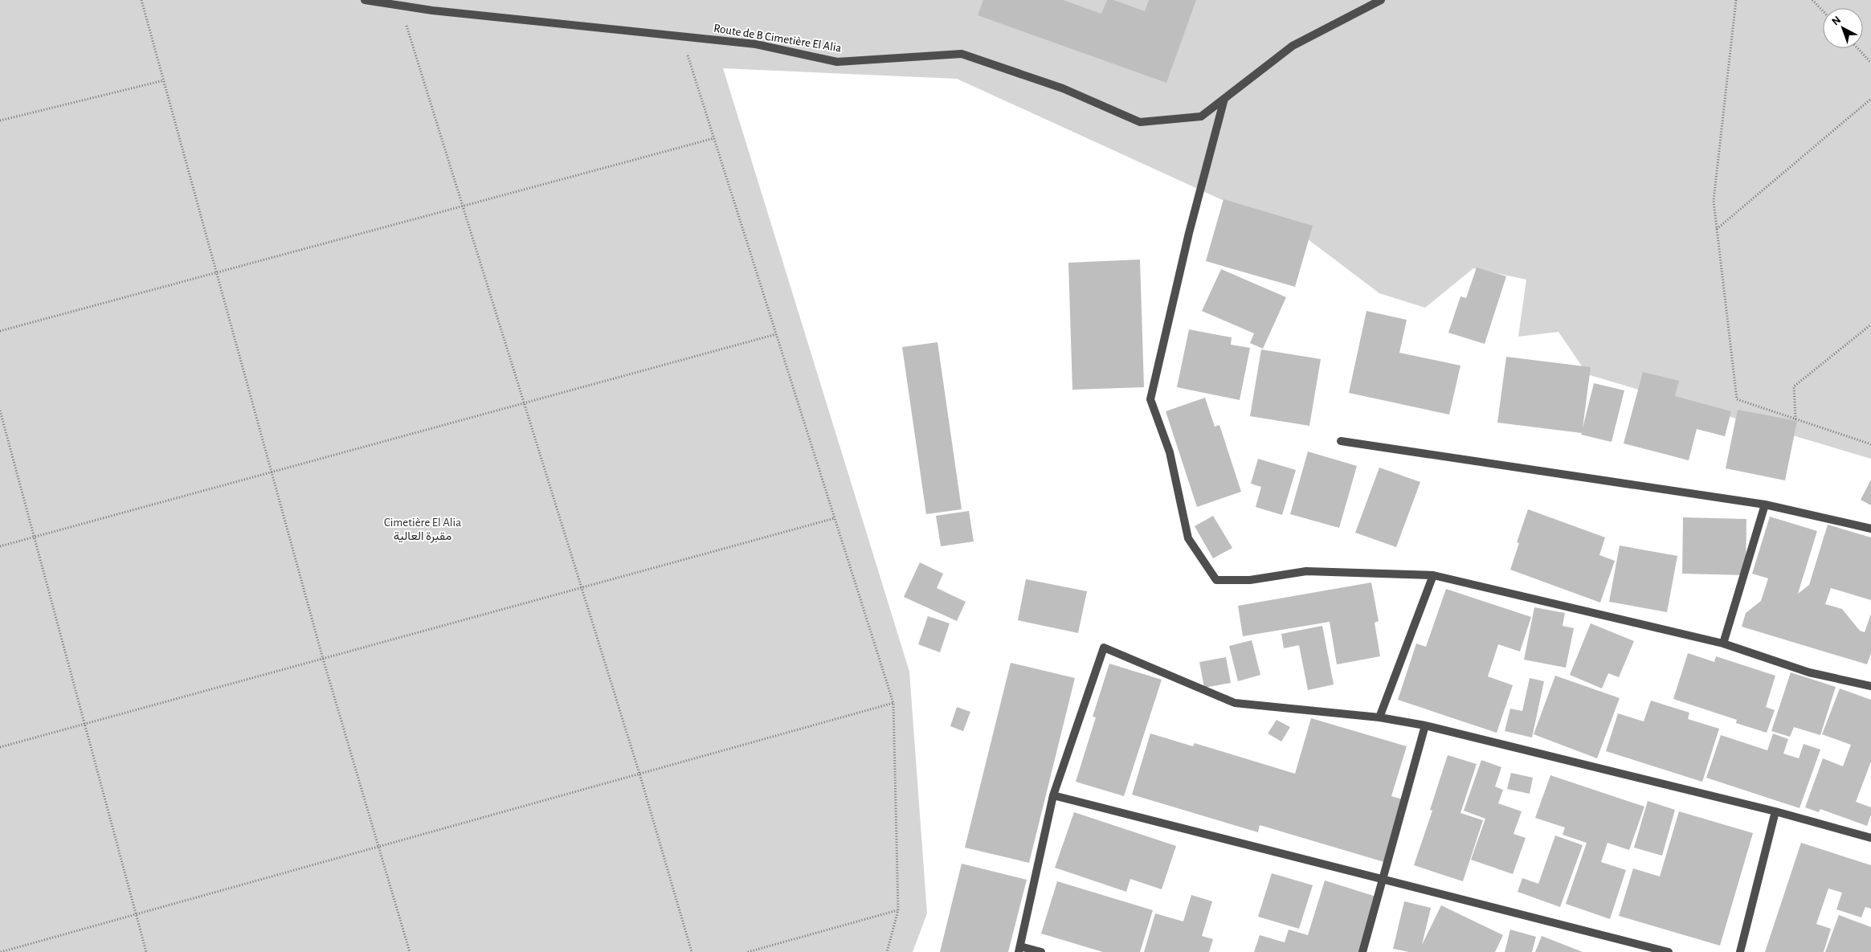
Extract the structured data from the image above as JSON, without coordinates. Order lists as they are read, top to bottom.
{
  "streets": {
    "street": ["Route de B Cimetière El Alia"]
  },
  "parks": ["Cimetière El Alia مقبرة العالية"],
  "north": "top left"
}
